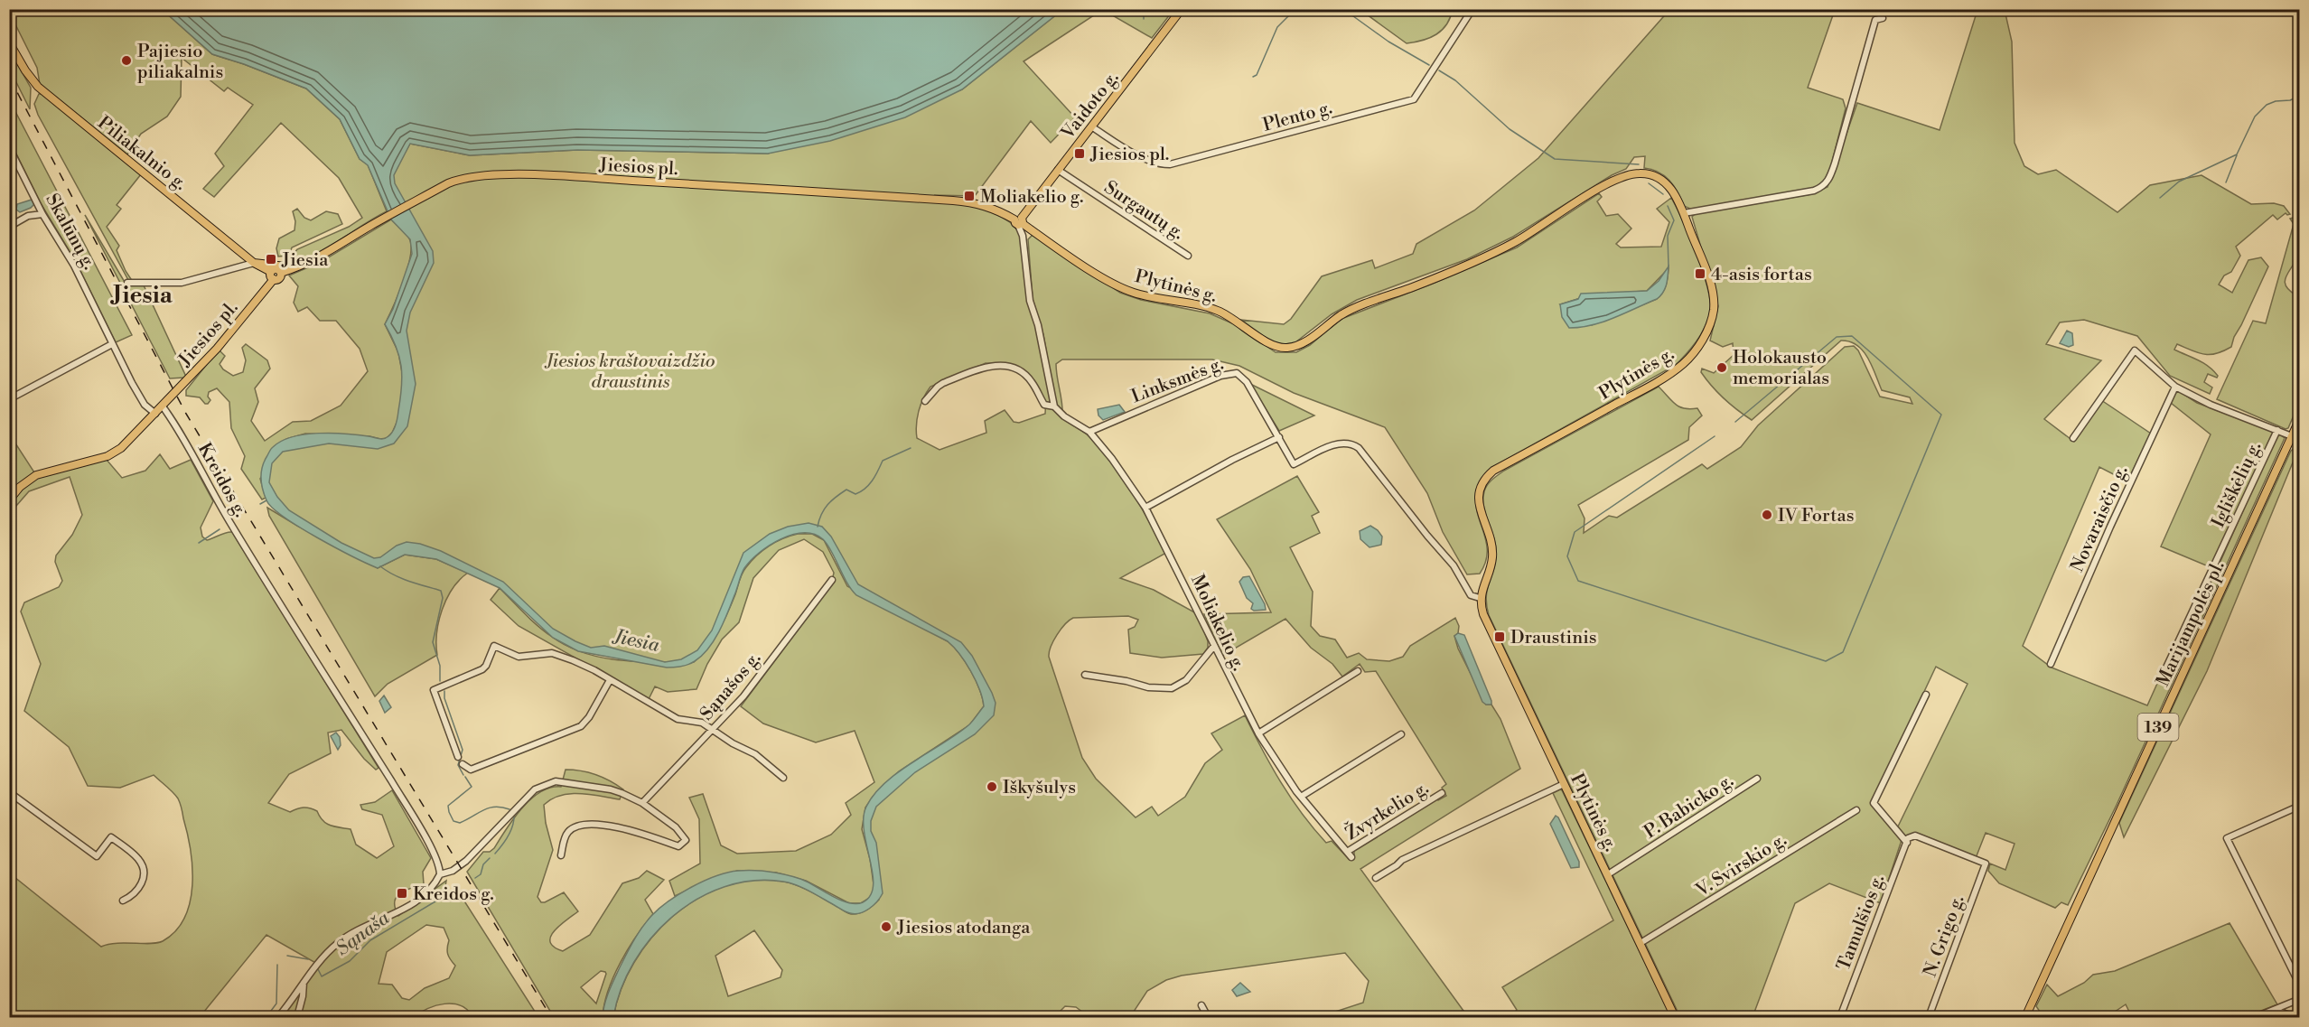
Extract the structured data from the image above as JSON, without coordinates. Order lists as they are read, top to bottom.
{
  "streets": {
    "main road": [
      "Vaidoto g.",
      "Piliakalnio g.",
      "Jiesios pl.",
      "Plytinės g.",
      "Marijampolės pl.",
      "139"
    ],
    "street": [
      "Plento g.",
      "Surgautų g.",
      "Skalūnų g.",
      "Linksmės g.",
      "Kreidos g.",
      "Igliškėlių g.",
      "Novaraisčio g.",
      "Moliakelio g.",
      "Sąnašos g.",
      "P. Babicko g.",
      "Žvyrkelio g.",
      "V. Svirskio g.",
      "Tamulšios g.",
      "N. Grigo g."
    ]
  },
  "crossings": [
    ["Vaidoto g.", "Plento g."],
    ["Vaidoto g.", "Jiesios pl."],
    ["Vaidoto g.", "Surgautų g."],
    ["Vaidoto g.", "Plytinės g."],
    ["Piliakalnio g.", "Jiesios pl."],
    ["Jiesios pl.", "Skalūnų g."],
    ["Jiesios pl.", "Plytinės g."],
    ["Jiesios pl.", "Kreidos g."],
    ["Plytinės g.", "Linksmės g."],
    ["Plytinės g.", "P. Babicko g."],
    ["Plytinės g.", "V. Svirskio g."],
    ["Linksmės g.", "Moliakelio g."],
    ["Moliakelio g.", "Žvyrkelio g."],
    ["Tamulšios g.", "N. Grigo g."]
  ],
  "districts": ["Jiesia"],
  "water": ["Jiesia", "Sąnaša"],
  "parks": ["Jiesios kraštovaizdžio draustinis"],
  "places": {
    "other": [
      "Pajiesio piliakalnis",
      "Holokausto memorialas",
      "IV Fortas",
      "Iškyšulys",
      "Jiesios atodanga"
    ],
    "transit": [
      "Jiesios pl.",
      "Moliakelio g.",
      "Jiesia",
      "4-asis fortas",
      "Draustinis",
      "Kreidos g."
    ]
  }
}
